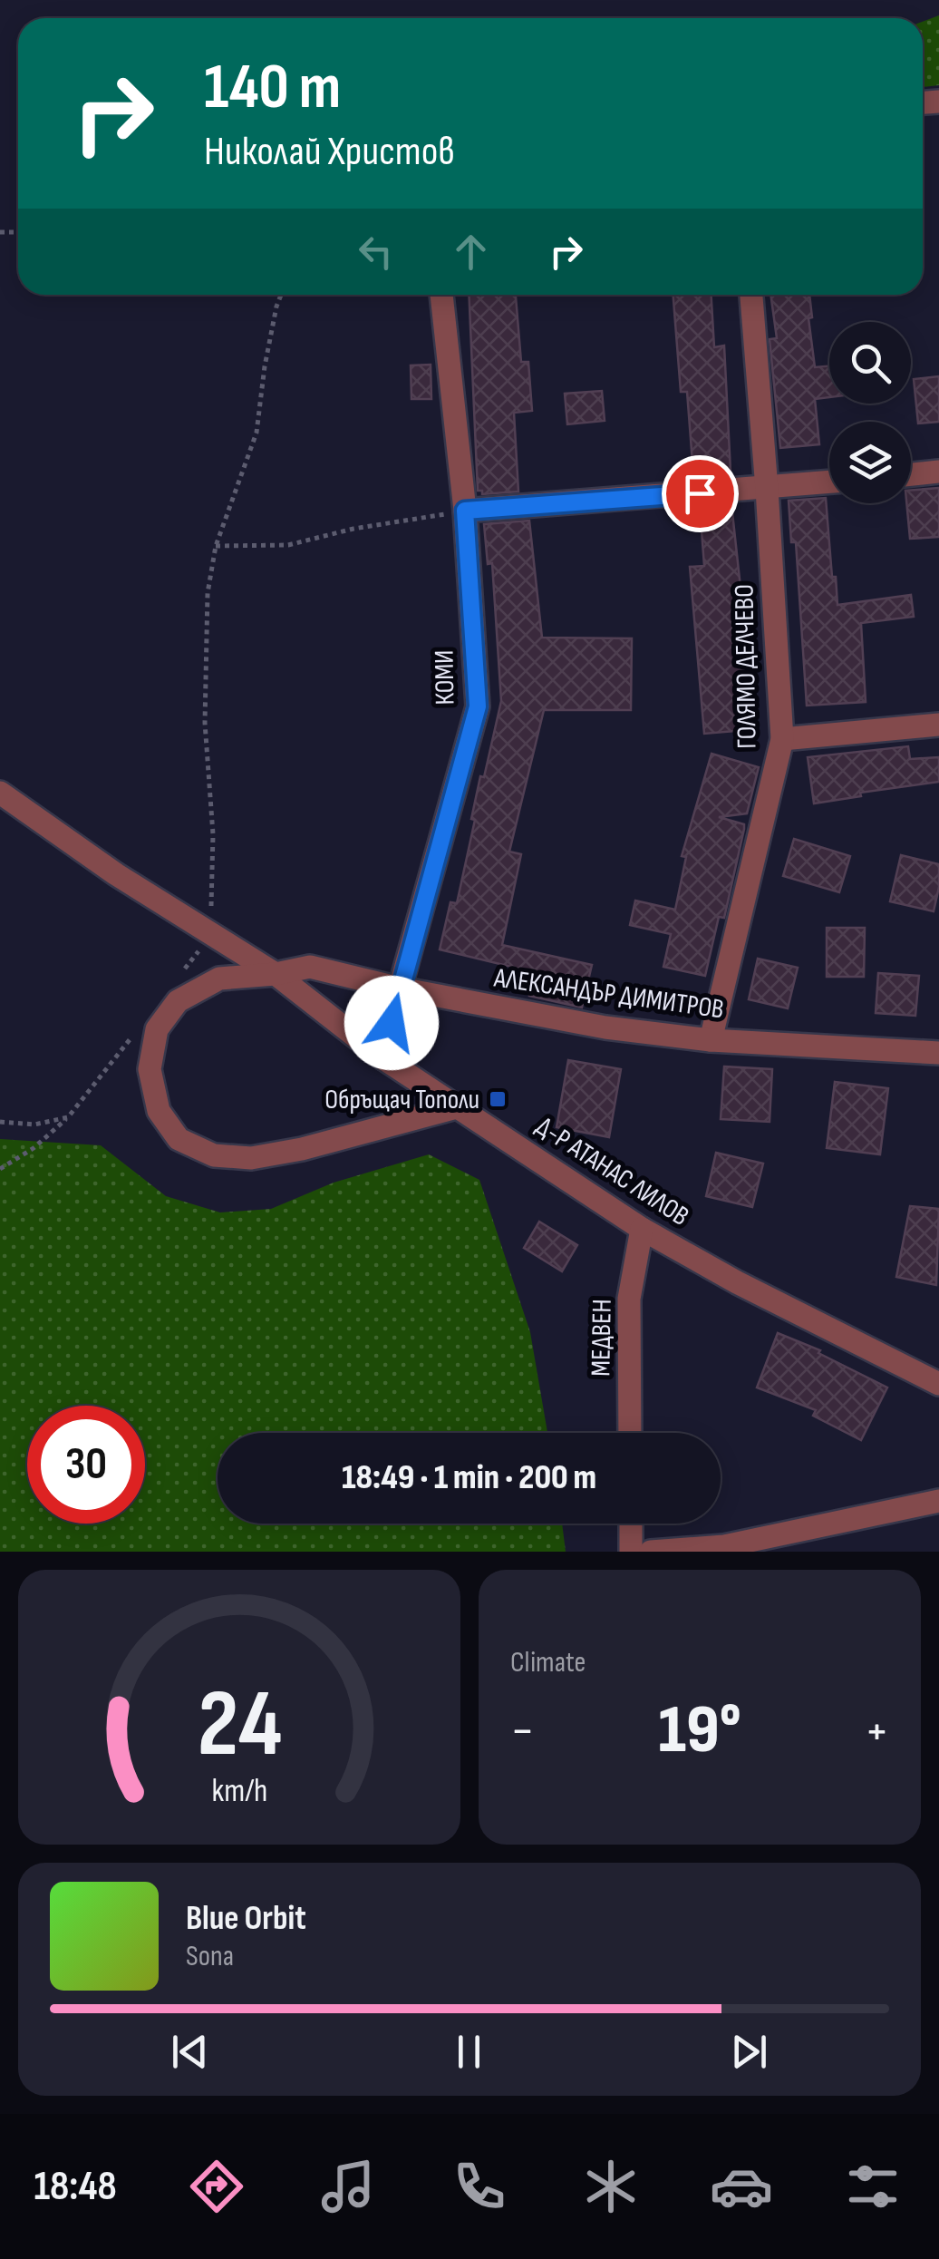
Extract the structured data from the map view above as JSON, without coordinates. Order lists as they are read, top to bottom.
{
  "streets": {
    "street": [
      "ГОЛЯМО ДЕЛЧЕВО",
      "КОМИ",
      "АЛЕКСАНДЪР ДИМИТРОВ",
      "Д-Р АТАНАС ЛИЛОВ",
      "МЕДВЕН"
    ]
  },
  "crossings": [
    ["ГОЛЯМО ДЕЛЧЕВО", "АЛЕКСАНДЪР ДИМИТРОВ"],
    ["КОМИ", "АЛЕКСАНДЪР ДИМИТРОВ"],
    ["КОМИ", "Д-Р АТАНАС ЛИЛОВ"],
    ["АЛЕКСАНДЪР ДИМИТРОВ", "Д-Р АТАНАС ЛИЛОВ"],
    ["Д-Р АТАНАС ЛИЛОВ", "МЕДВЕН"]
  ],
  "places": {
    "transit": ["Обръщач Тополи"]
  },
  "page": {
    "turn": ["140 m", "Николай Христов"],
    "limit": "30",
    "trip": "18:49 · 1 min · 200 m",
    "tile": "Climate",
    "heat": ["−", "19°", "+"],
    "song": ["Blue Orbit", "Sona"],
    "tabs": "18:48",
    "gauge": ["24", "km/h"]
  }
}
